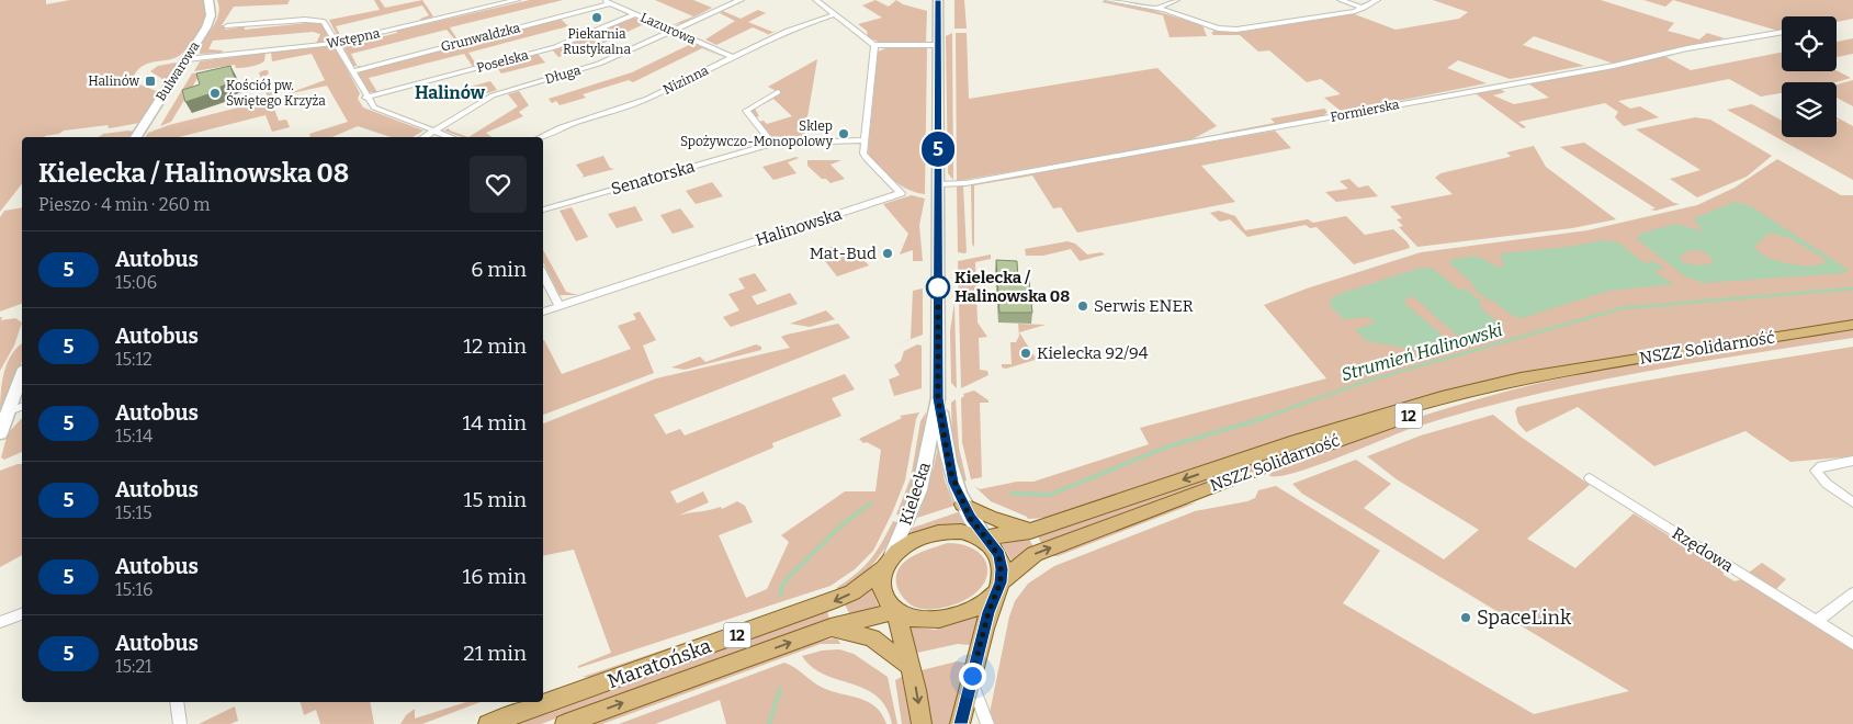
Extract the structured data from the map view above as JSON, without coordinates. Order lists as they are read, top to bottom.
{
  "streets": {
    "main road": [
      "Bulwarowa",
      "NSZZ Solidarność",
      "12",
      "Kielecka",
      "Maratońska"
    ],
    "street": [
      "Lazurowa",
      "Grunwaldzka",
      "Wstępna",
      "Poselska",
      "Długa",
      "Nizinna",
      "Formierska",
      "Senatorska",
      "Halinowska",
      "Rzędowa"
    ]
  },
  "crossings": [
    ["Lazurowa", "Grunwaldzka"],
    ["Lazurowa", "Poselska"],
    ["Lazurowa", "Długa"],
    ["Lazurowa", "Nizinna"],
    ["Wstępna", "Bulwarowa"],
    ["Formierska", "Kielecka"],
    ["Senatorska", "Halinowska"],
    ["NSZZ Solidarność", "12"],
    ["NSZZ Solidarność", "Kielecka"],
    ["NSZZ Solidarność", "Maratońska"],
    ["12", "Kielecka"],
    ["12", "Maratońska"],
    ["Kielecka", "Maratońska"]
  ],
  "districts": ["Halinów"],
  "water": ["Strumień Halinowski"],
  "places": {
    "other": [
      "Piekarnia Rustykalna",
      "Kościół pw. Świętego Krzyża",
      "Sklep Spożywczo-Monopolowy",
      "Mat-Bud",
      "Kielecka / Halinowska 08",
      "Serwis ENER",
      "Kielecka 92/94",
      "SpaceLink"
    ],
    "transit": ["Halinów"]
  },
  "lines": ["bus line 5"],
  "page": {
    "on_map": "5",
    "heading": ["Kielecka / Halinowska 08", "Pieszo · 4 min · 260 m"],
    "list": [
      {
        "mark": "5",
        "name": "Autobus",
        "note": "15:06",
        "value": "6 min"
      },
      {
        "mark": "5",
        "name": "Autobus",
        "note": "15:12",
        "value": "12 min"
      },
      {
        "mark": "5",
        "name": "Autobus",
        "note": "15:14",
        "value": "14 min"
      },
      {
        "mark": "5",
        "name": "Autobus",
        "note": "15:15",
        "value": "15 min"
      },
      {
        "mark": "5",
        "name": "Autobus",
        "note": "15:16",
        "value": "16 min"
      },
      {
        "mark": "5",
        "name": "Autobus",
        "note": "15:21",
        "value": "21 min"
      }
    ]
  }
}
